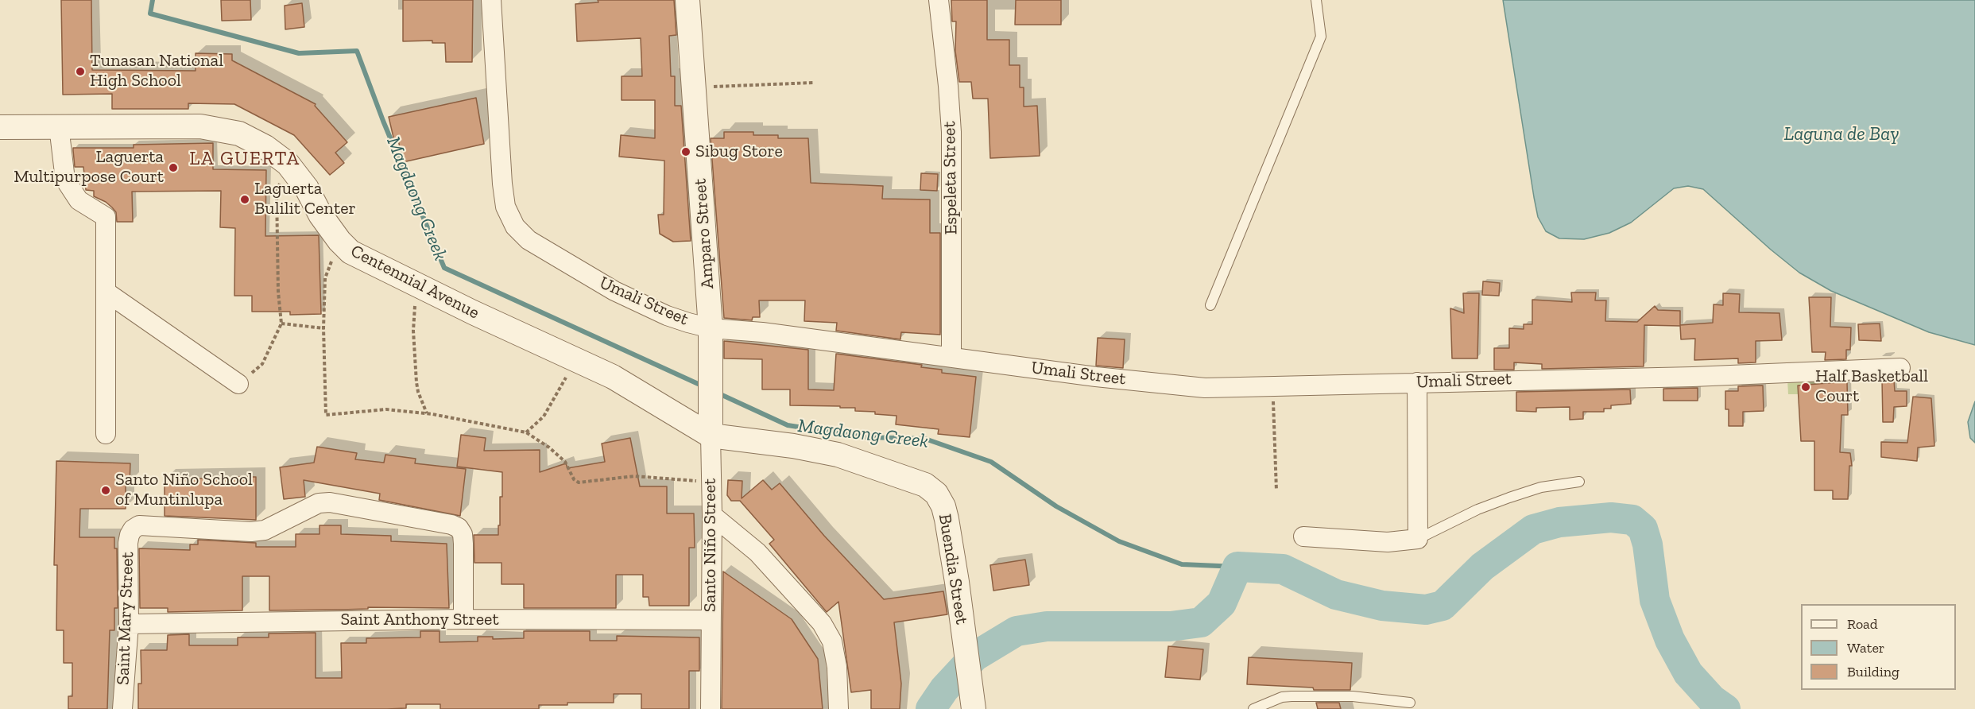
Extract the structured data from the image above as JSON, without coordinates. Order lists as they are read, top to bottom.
{
  "streets": {
    "street": [
      "Espeleta Street",
      "Amparo Street",
      "Centennial Avenue",
      "Umali Street",
      "Santo Niño Street",
      "Buendia Street",
      "Saint Mary Street",
      "Saint Anthony Street"
    ]
  },
  "crossings": [
    ["Espeleta Street", "Umali Street"],
    ["Amparo Street", "Umali Street"],
    ["Amparo Street", "Santo Niño Street"],
    ["Centennial Avenue", "Santo Niño Street"],
    ["Centennial Avenue", "Buendia Street"],
    ["Santo Niño Street", "Buendia Street"],
    ["Santo Niño Street", "Saint Anthony Street"],
    ["Saint Mary Street", "Saint Anthony Street"]
  ],
  "districts": ["LA GUERTA"],
  "water": ["Laguna de Bay", "Magdaong Creek"],
  "places": [
    "Tunasan National High School",
    "Sibug Store",
    "Laguerta Multipurpose Court",
    "Laguerta Bulilit Center",
    "Half Basketball Court",
    "Santo Niño School of Muntinlupa"
  ],
  "legend": ["Road", "Water", "Building"]
}
